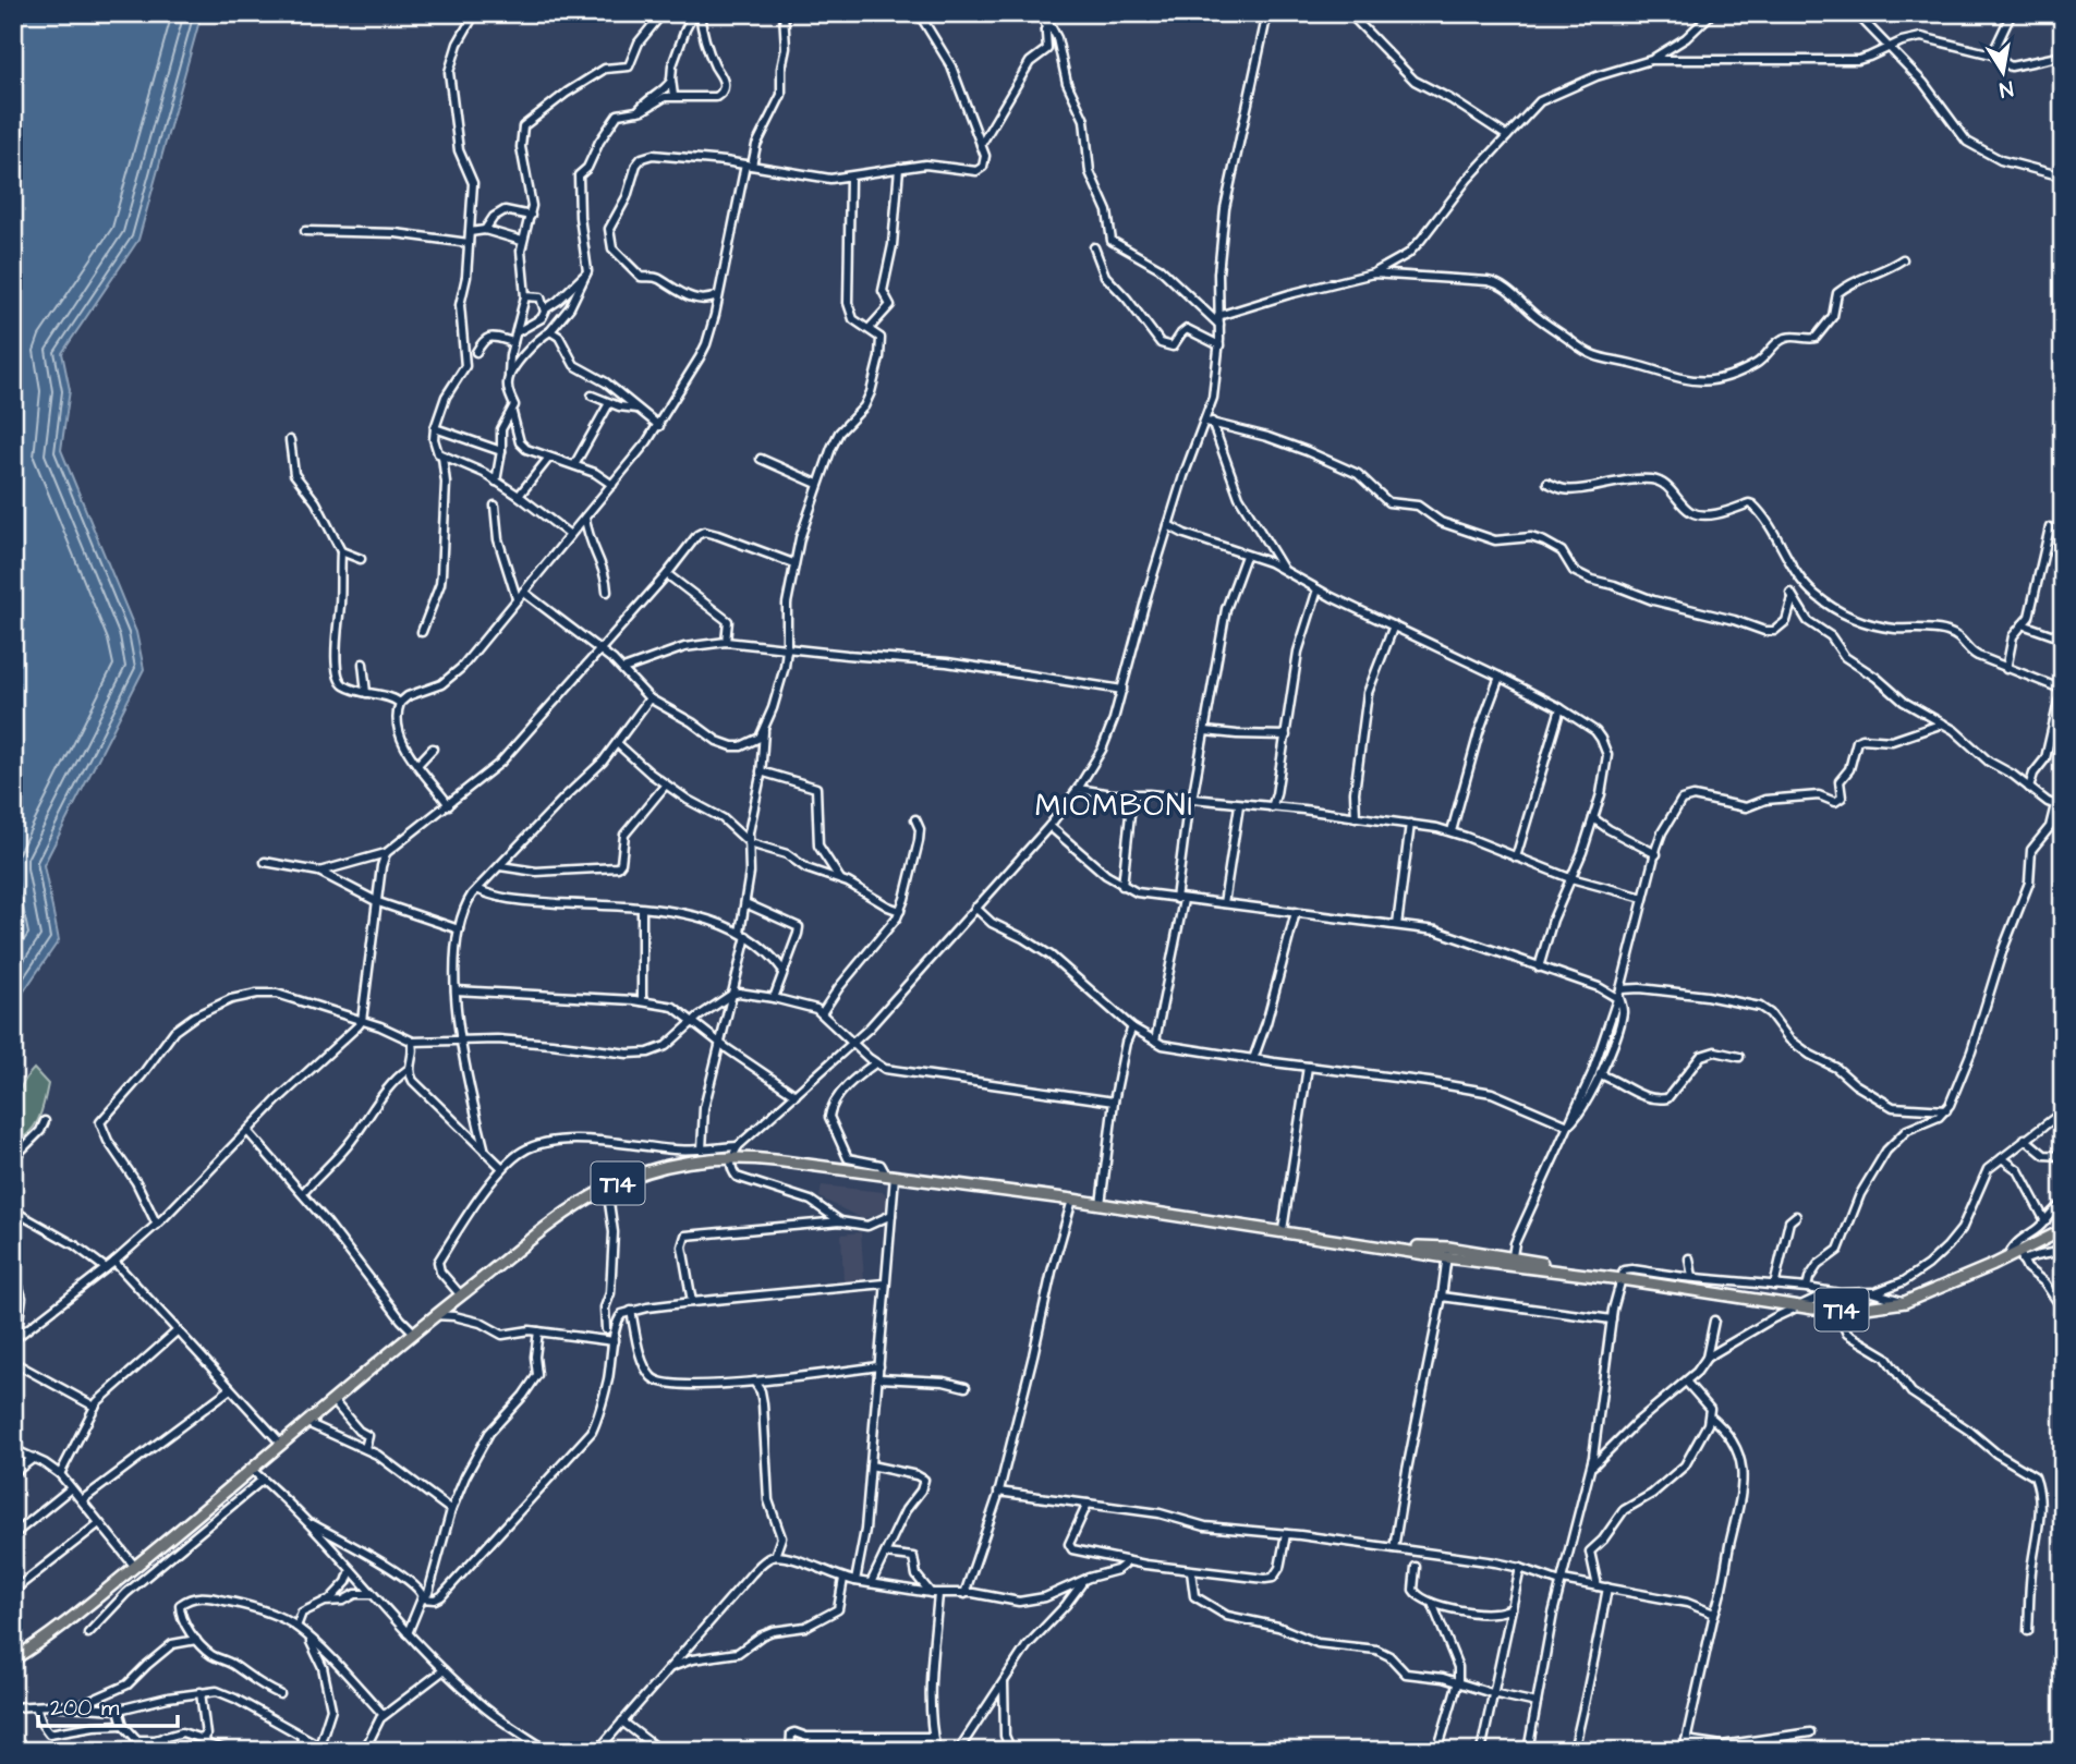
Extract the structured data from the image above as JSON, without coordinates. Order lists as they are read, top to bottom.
{
  "streets": {
    "highway": ["T14"]
  },
  "districts": ["MIOMBONI"],
  "scale_bar": "200 m",
  "north": "bottom"
}
